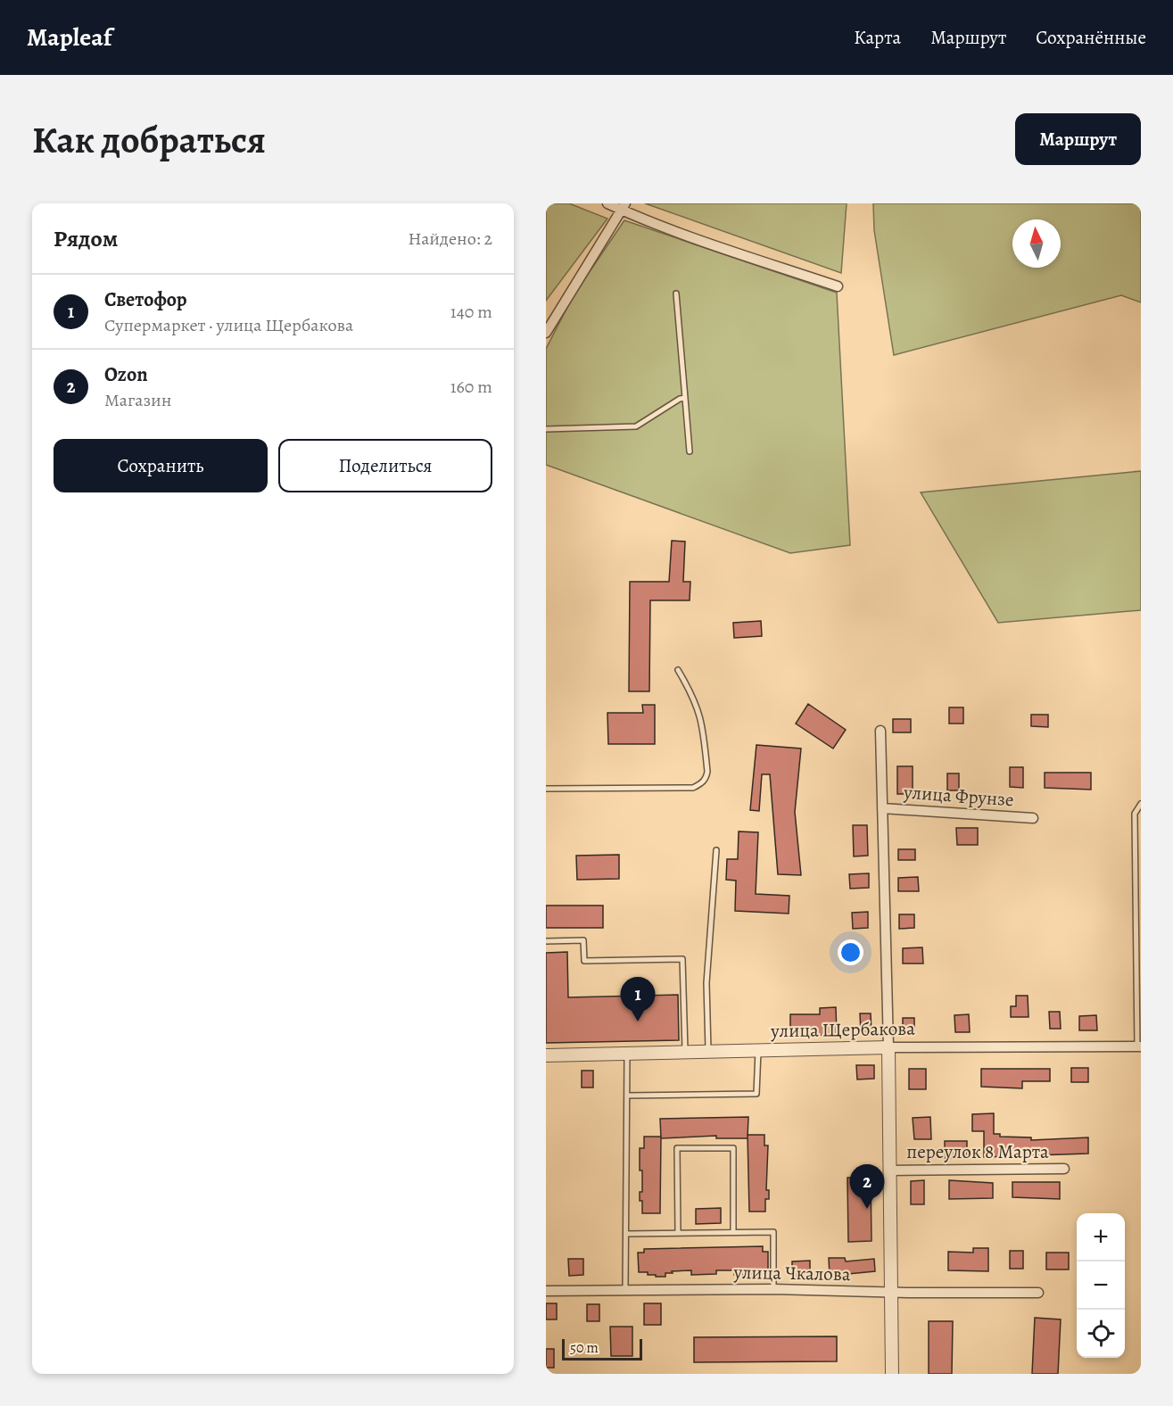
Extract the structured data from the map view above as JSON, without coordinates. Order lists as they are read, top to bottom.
{
  "streets": {
    "street": [
      "улица Фрунзе",
      "улица Щербакова",
      "переулок 8 Марта",
      "улица Чкалова"
    ]
  },
  "scale_bar": "50 m",
  "north": "top",
  "page": {
    "header": "Mapleaf",
    "nav": ["Карта", "Маршрут", "Сохранённые"],
    "buttons": [
      "Маршрут",
      ["Сохранить", "Поделиться"]
    ],
    "title": "Как добраться",
    "heading": ["Рядом", "Найдено: 2"],
    "list": [
      {
        "mark": "1",
        "name": "Светофор",
        "note": "Супермаркет · улица Щербакова",
        "value": "140 m"
      },
      {
        "mark": "2",
        "name": "Ozon",
        "note": "Магазин",
        "value": "160 m"
      }
    ],
    "pins": ["1", "2"],
    "map_buttons": ["+", "−"],
    "scale": "50 m"
  }
}
